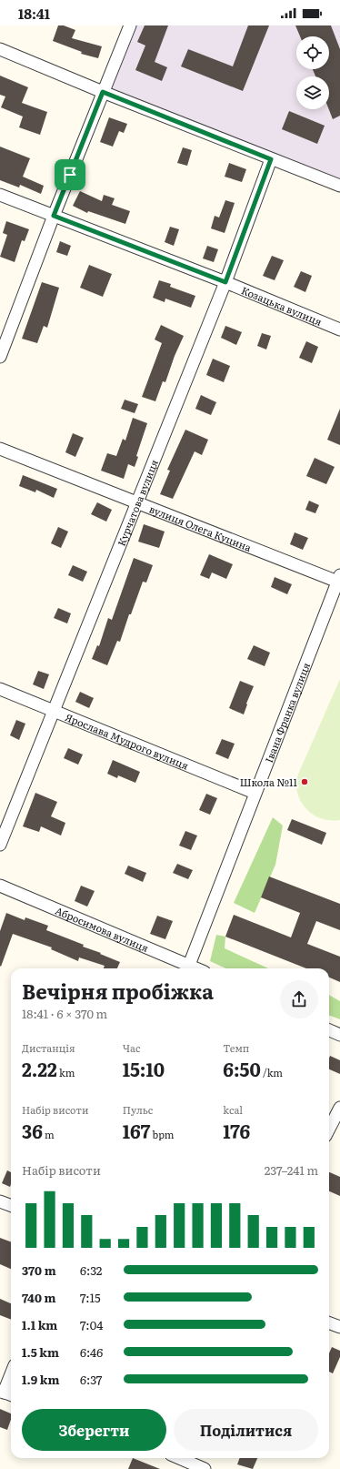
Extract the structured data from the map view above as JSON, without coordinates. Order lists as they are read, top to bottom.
{
  "streets": {
    "street": [
      "Козацька вулиця",
      "Курчатова вулиця",
      "вулиця Олега Куцина",
      "Івана Франка вулиця",
      "Ярослава Мудрого вулиця",
      "Абросимова вулиця"
    ]
  },
  "crossings": [
    ["Козацька вулиця", "Курчатова вулиця"],
    ["Курчатова вулиця", "вулиця Олега Куцина"],
    ["Курчатова вулиця", "Ярослава Мудрого вулиця"],
    ["вулиця Олега Куцина", "Івана Франка вулиця"],
    ["Івана Франка вулиця", "Ярослава Мудрого вулиця"],
    ["Івана Франка вулиця", "Абросимова вулиця"]
  ],
  "places": ["Школа №11"],
  "page": {
    "status": "18:41",
    "heading": ["Вечірня пробіжка", "18:41 · 6 × 370 m"],
    "stats": [
      ["Дистанція", "2.22 km"],
      ["Час", "15:10"],
      ["Темп", "6:50 /km"],
      ["Набір висоти", "36 m"],
      ["Пульс", "167 bpm"],
      ["kcal", "176"]
    ],
    "chart": ["Набір висоти", "237–241 m"],
    "list": [
      {
        "name": "370 m",
        "note": "6:32"
      },
      {
        "name": "740 m",
        "note": "7:15"
      },
      {
        "name": "1.1 km",
        "note": "7:04"
      },
      {
        "name": "1.5 km",
        "note": "6:46"
      },
      {
        "name": "1.9 km",
        "note": "6:37"
      }
    ],
    "buttons": ["Зберегти", "Поділитися"]
  }
}
